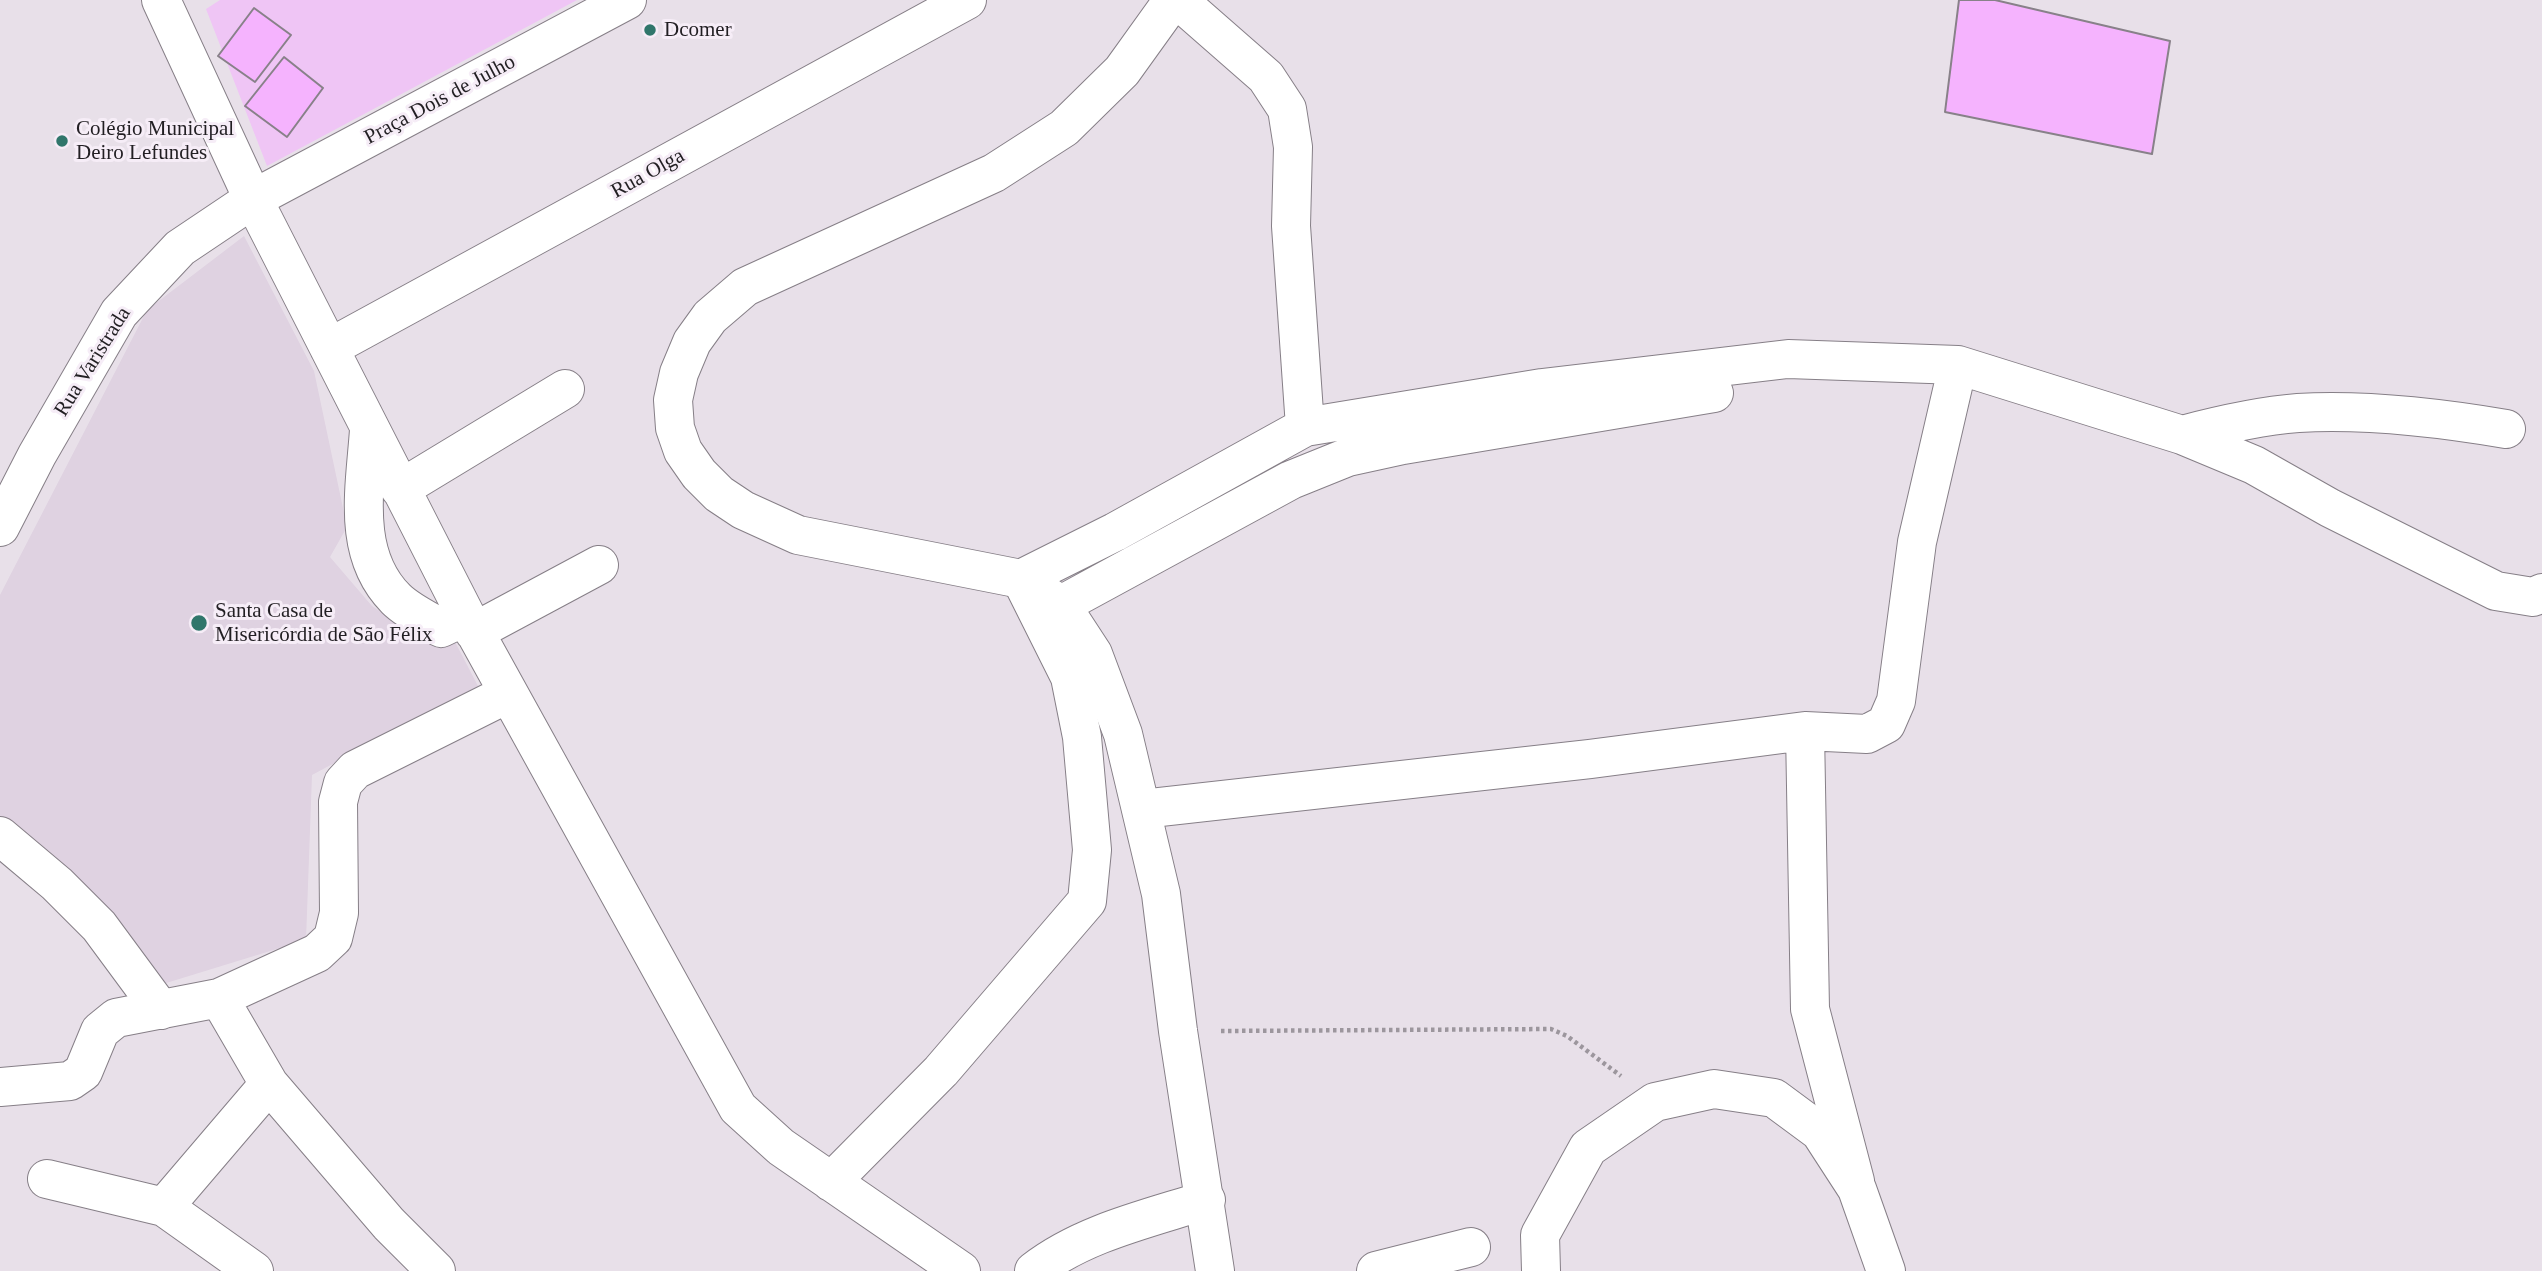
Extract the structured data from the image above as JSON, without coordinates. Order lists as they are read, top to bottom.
{
  "streets": {
    "street": ["Praça Dois de Julho", "Rua Olga", "Rua Varistrada"]
  },
  "crossings": [
    ["Praça Dois de Julho", "Rua Varistrada"]
  ],
  "places": ["Dcomer", "Colégio Municipal Deiro Lefundes", "Santa Casa de Misericórdia de São Félix"]
}
